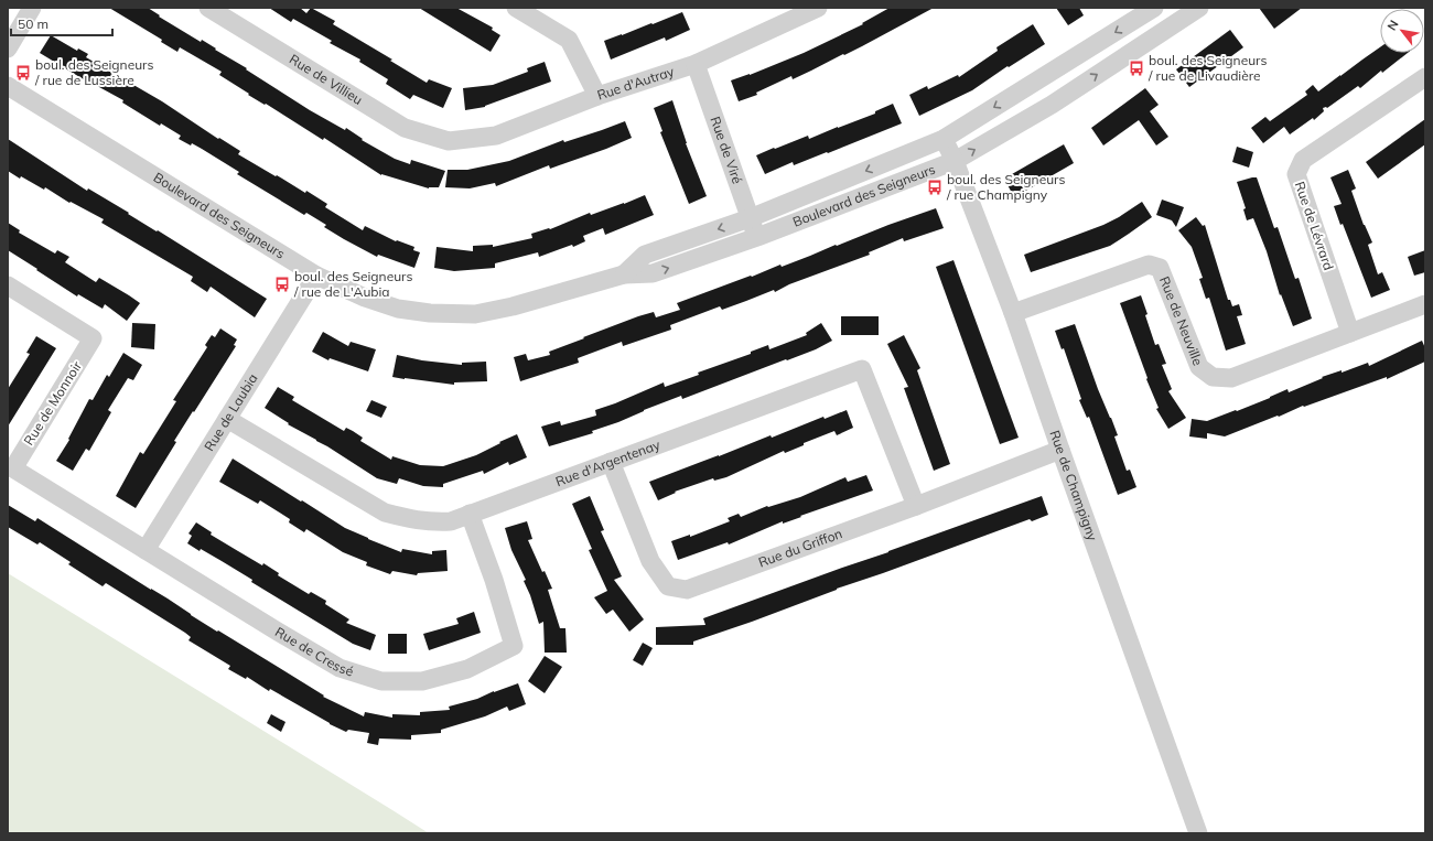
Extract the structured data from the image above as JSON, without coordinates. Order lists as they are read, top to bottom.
{
  "streets": {
    "street": [
      "Rue de Villieu",
      "Rue d'Autray",
      "Rue de Viré",
      "Boulevard des Seigneurs",
      "Rue de Lévrard",
      "Rue de Neuville",
      "Rue de Monnoir",
      "Rue de Laubia",
      "Rue d'Argentenay",
      "Rue de Champigny",
      "Rue du Griffon",
      "Rue de Cressé"
    ]
  },
  "crossings": [
    ["Rue de Villieu", "Rue d'Autray"],
    ["Rue d'Autray", "Rue de Viré"],
    ["Rue de Viré", "Boulevard des Seigneurs"],
    ["Boulevard des Seigneurs", "Rue de Laubia"],
    ["Boulevard des Seigneurs", "Rue de Champigny"],
    ["Rue de Lévrard", "Rue de Neuville"],
    ["Rue de Neuville", "Rue de Champigny"],
    ["Rue de Monnoir", "Rue de Cressé"],
    ["Rue de Laubia", "Rue d'Argentenay"],
    ["Rue de Laubia", "Rue de Cressé"],
    ["Rue d'Argentenay", "Rue du Griffon"],
    ["Rue d'Argentenay", "Rue de Cressé"],
    ["Rue de Champigny", "Rue du Griffon"]
  ],
  "places": {
    "bus stop": [
      "boul. des Seigneurs / rue de Livaudière",
      "boul. des Seigneurs / rue de Lussière",
      "boul. des Seigneurs / rue Champigny",
      "boul. des Seigneurs / rue de L'Aubia"
    ]
  },
  "scale_bar": "50 m",
  "north": "top left"
}
